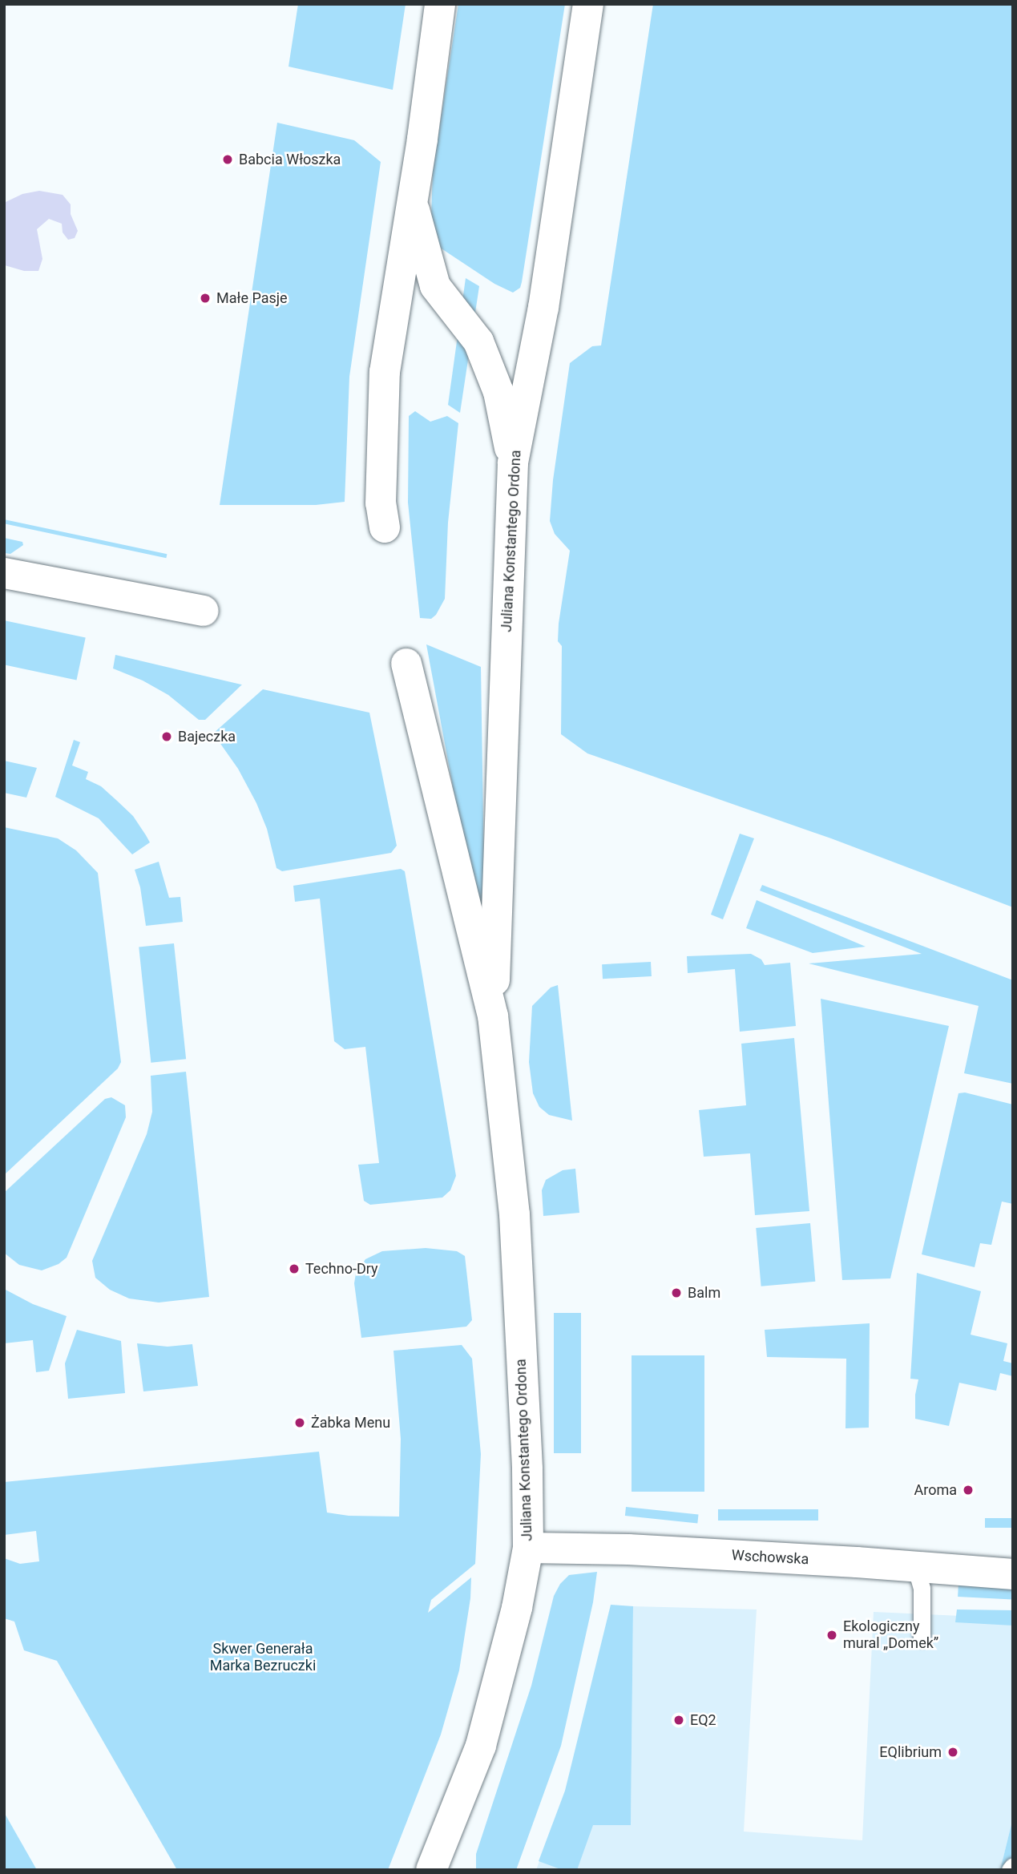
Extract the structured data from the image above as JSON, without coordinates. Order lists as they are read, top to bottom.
{
  "streets": {
    "street": ["Juliana Konstantego Ordona", "Wschowska"]
  },
  "crossings": [
    ["Juliana Konstantego Ordona", "Wschowska"]
  ],
  "parks": ["Skwer Generała Marka Bezruczki"],
  "places": [
    "Babcia Włoszka",
    "Małe Pasje",
    "Bajeczka",
    "Techno-Dry",
    "Balm",
    "Żabka Menu",
    "Aroma",
    "Ekologiczny mural „Domek”",
    "EQ2",
    "EQlibrium"
  ]
}
